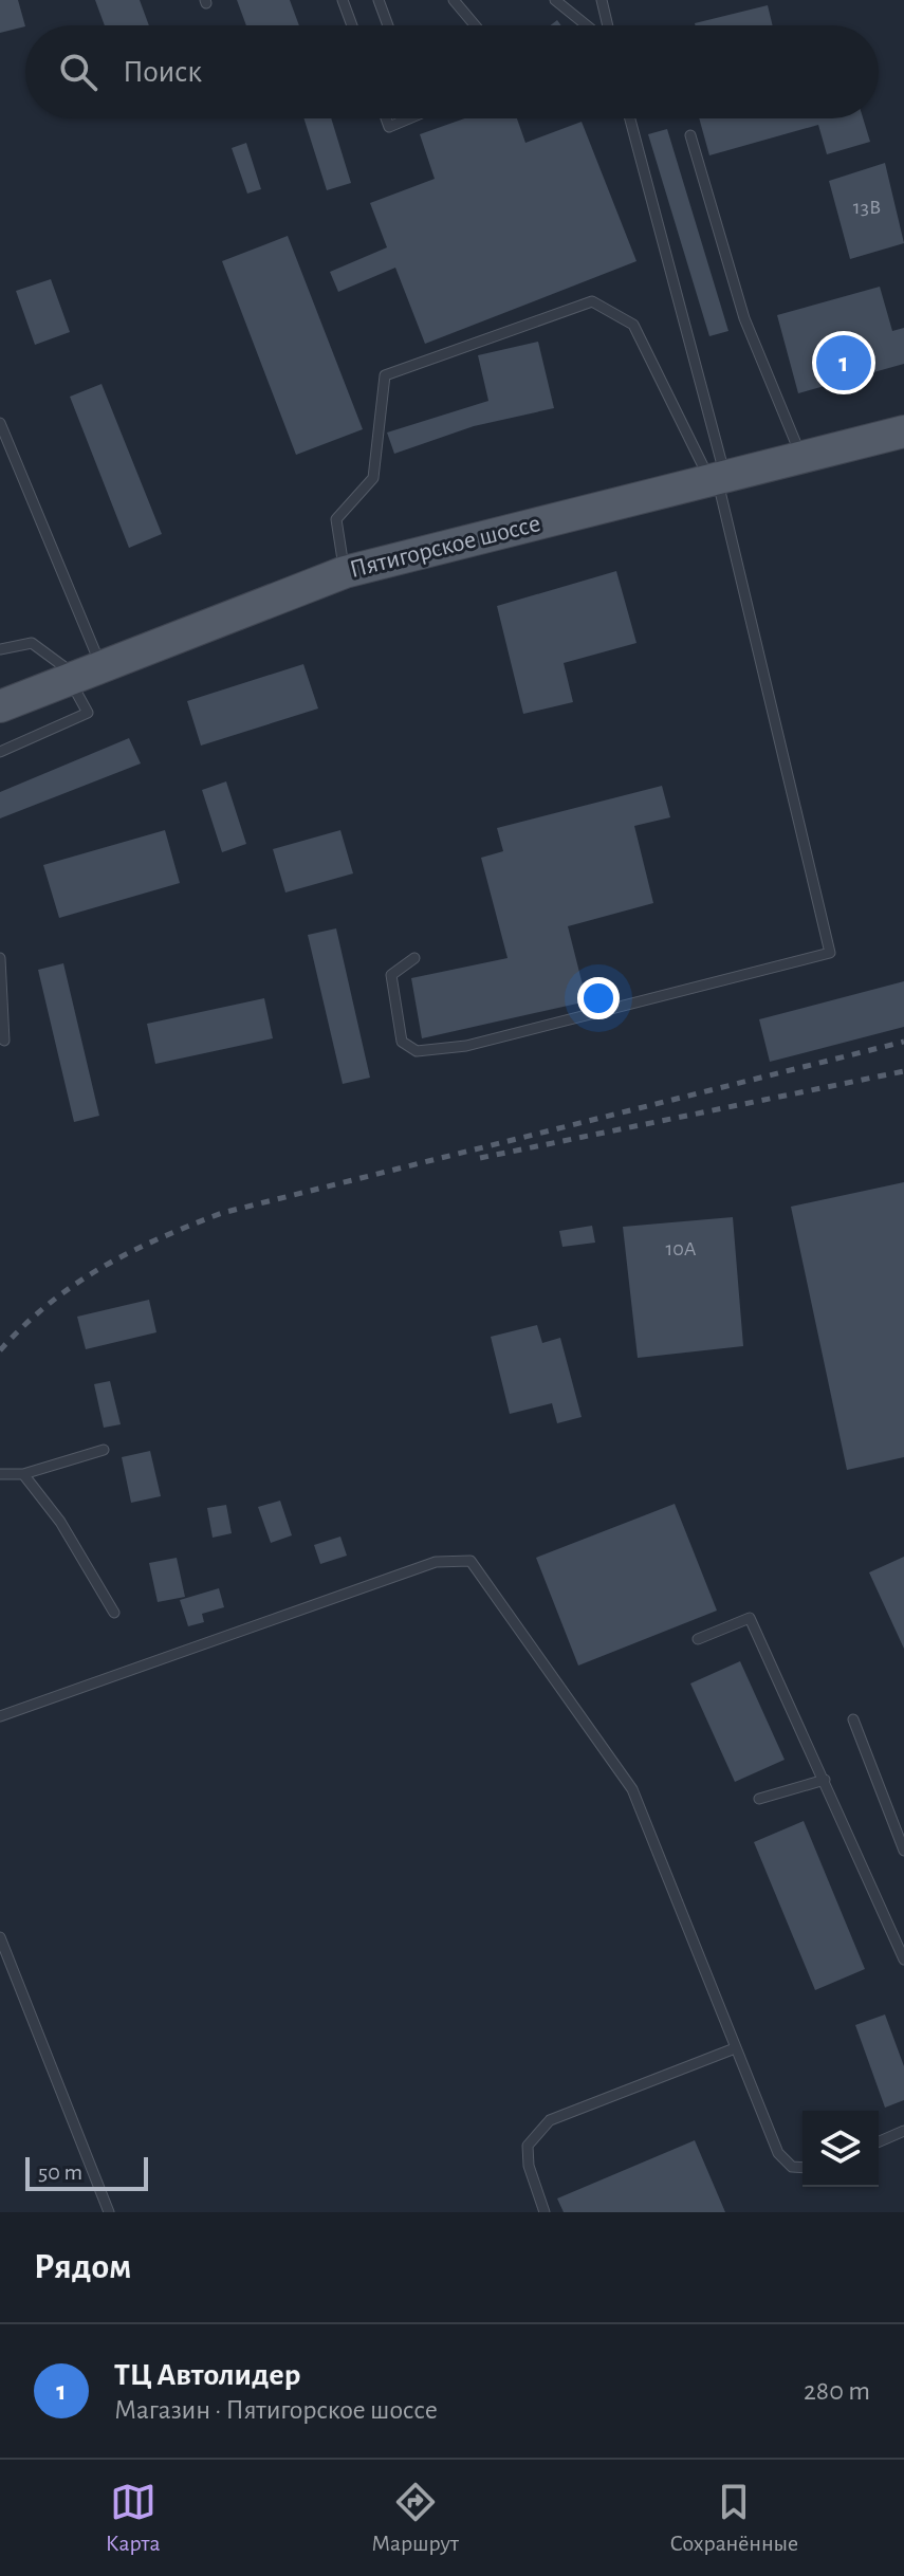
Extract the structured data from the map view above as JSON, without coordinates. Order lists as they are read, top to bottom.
{
  "streets": {
    "main road": ["Пятигорское шоссе"]
  },
  "house_numbers": ["13В", "10А"],
  "scale_bar": "50 m",
  "page": {
    "search": "Поиск",
    "pins": "1",
    "scale": "50 m",
    "heading": "Рядом",
    "list": [
      {
        "mark": "1",
        "name": "ТЦ Автолидер",
        "note": "Магазин · Пятигорское шоссе",
        "value": "280 m"
      }
    ],
    "nav": ["Карта", "Маршрут", "Сохранённые"]
  }
}
